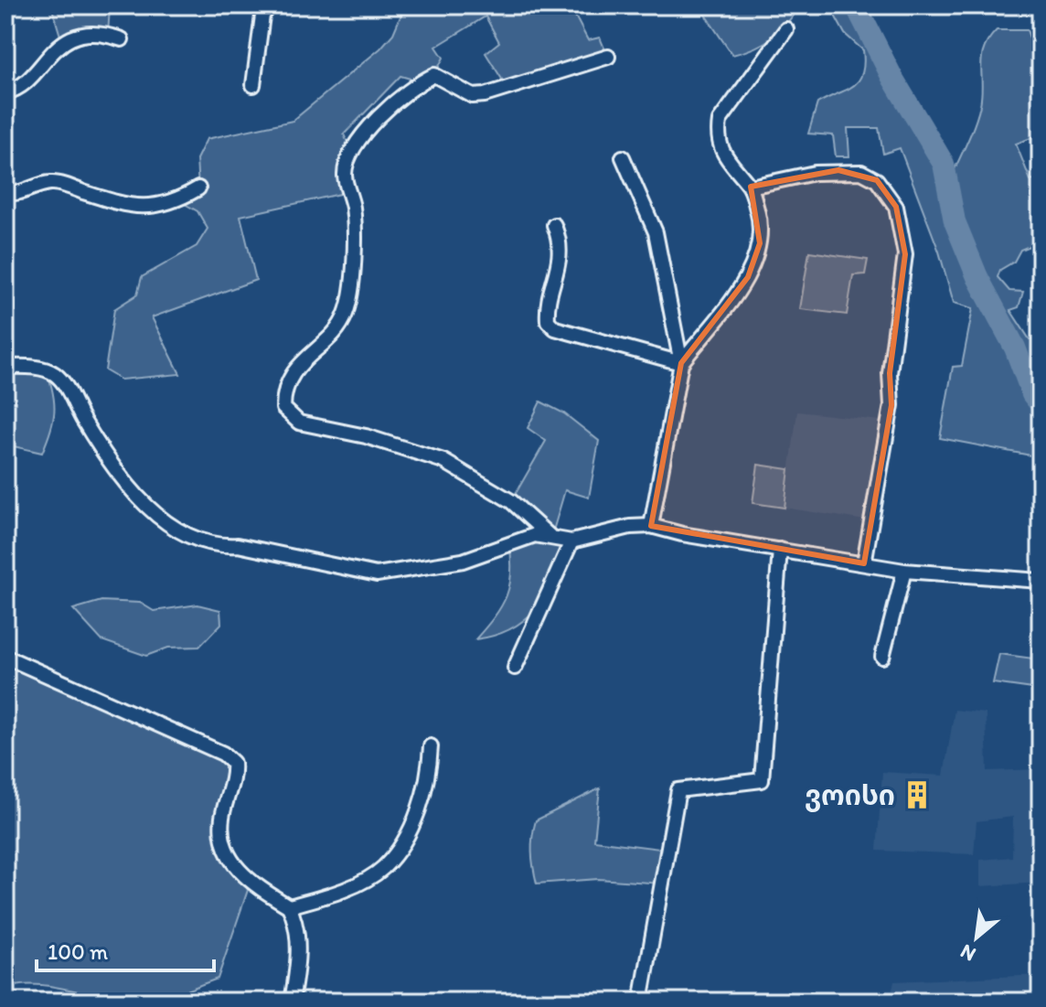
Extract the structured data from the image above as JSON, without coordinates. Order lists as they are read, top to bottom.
{
  "places": {
    "building": ["ვოისი"]
  },
  "scale_bar": "100 m",
  "north": "bottom left"
}
